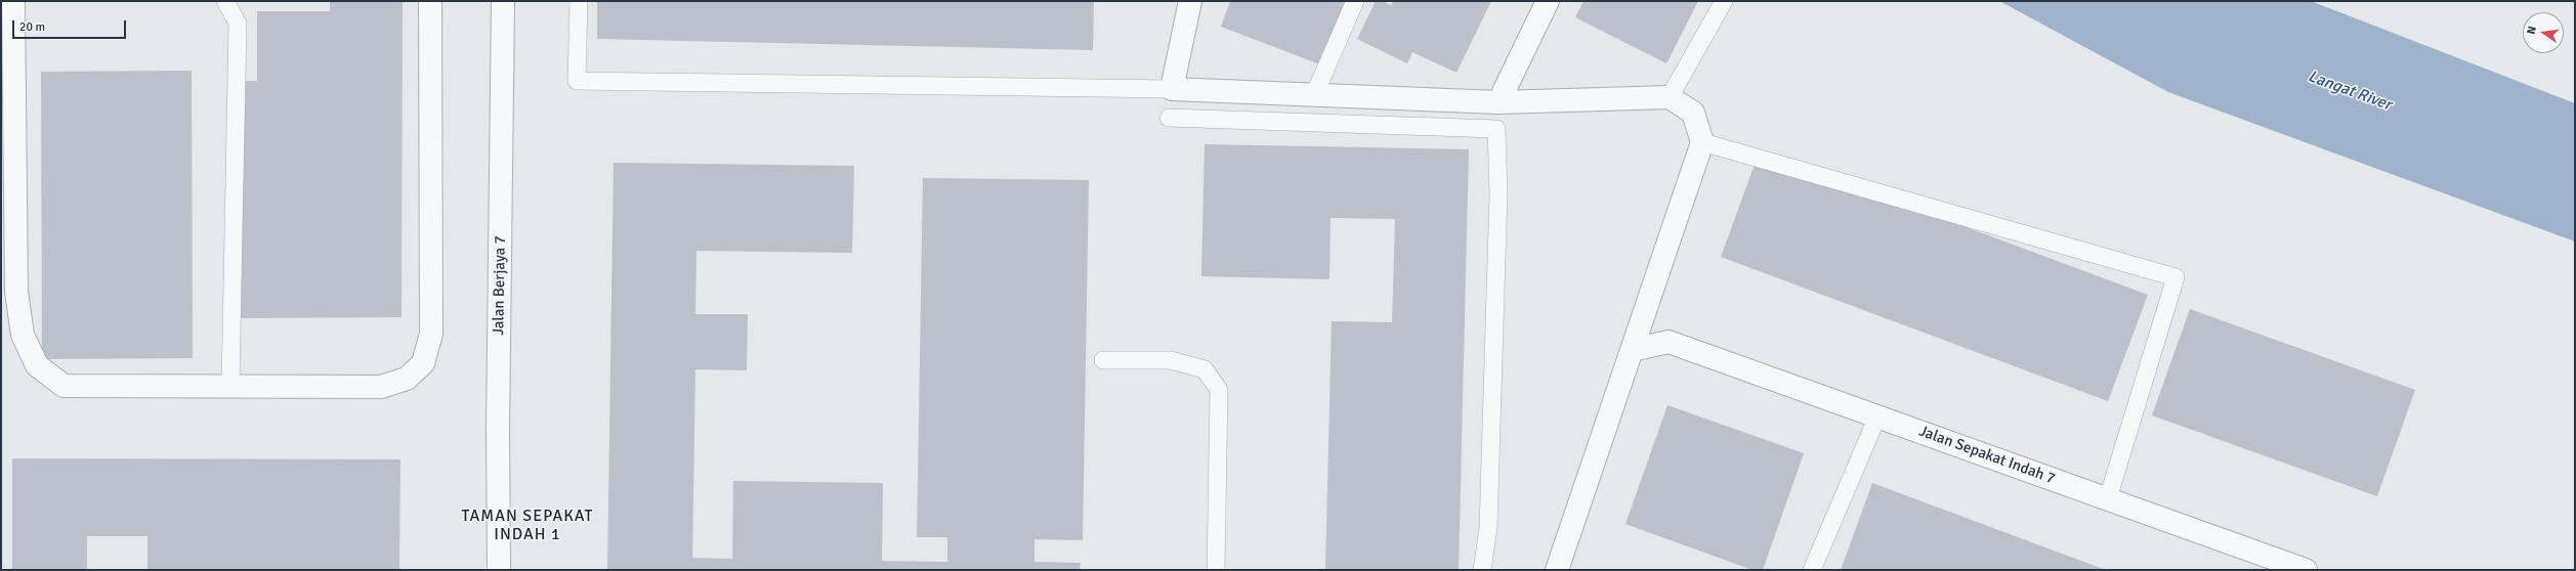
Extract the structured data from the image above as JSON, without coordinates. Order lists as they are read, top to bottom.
{
  "streets": {
    "street": ["Jalan Berjaya 7", "Jalan Sepakat Indah 7"]
  },
  "districts": ["TAMAN SEPAKAT INDAH 1"],
  "water": ["Langat River"],
  "scale_bar": "20 m",
  "north": "left"
}
